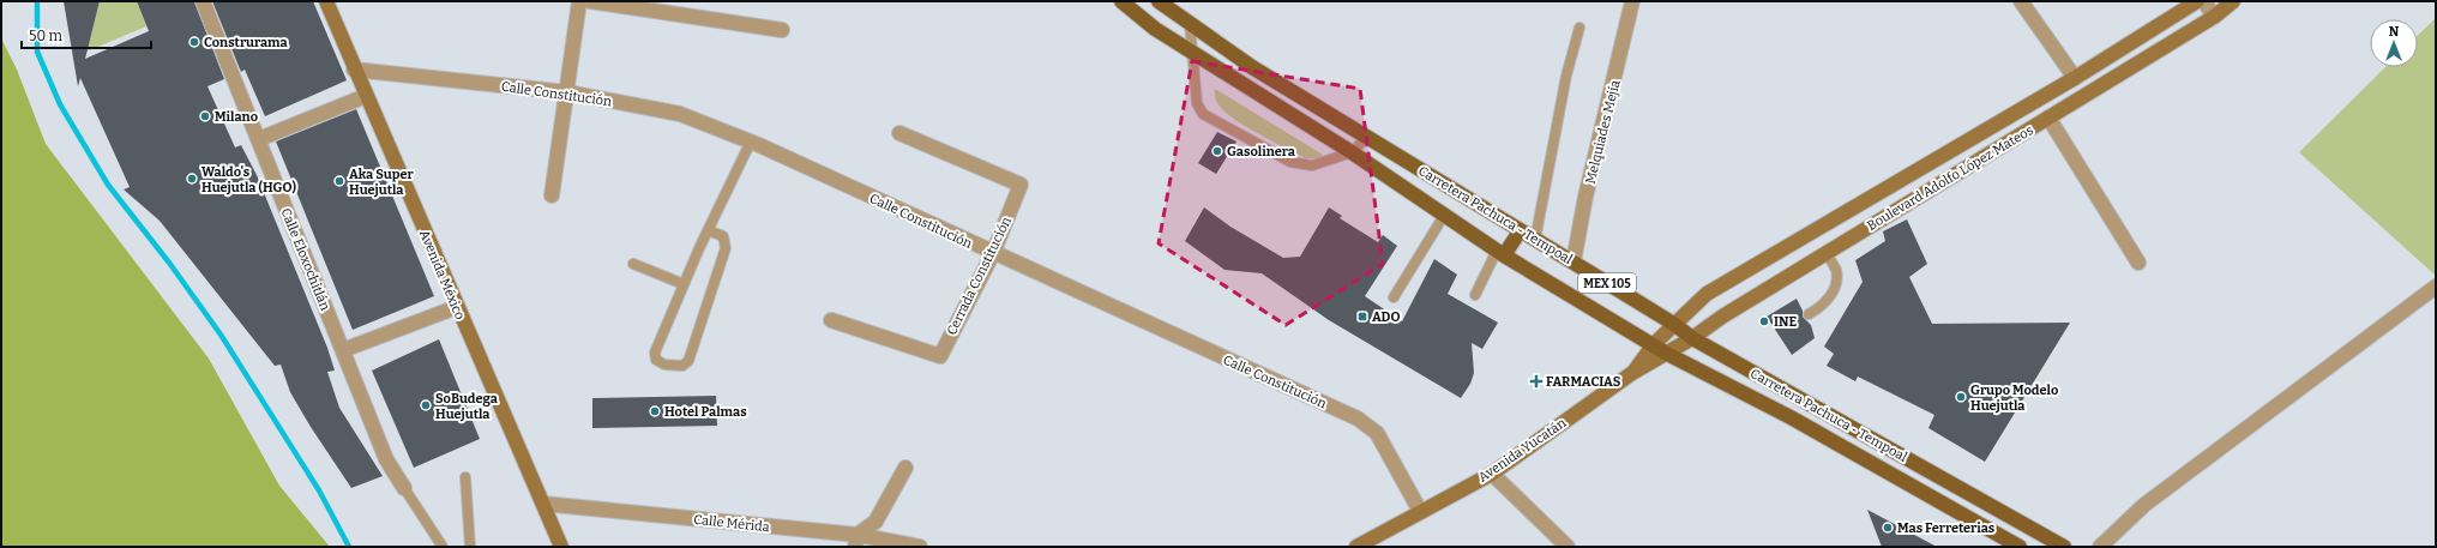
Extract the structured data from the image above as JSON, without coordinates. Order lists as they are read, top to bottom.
{
  "streets": {
    "main road": ["Carretera Pachuca - Tempoal", "MEX 105"],
    "street": [
      "Calle Constitución",
      "Melquiades Mejía",
      "Boulevard Adolfo López Mateos",
      "Calle Eloxochitlán",
      "Avenida México",
      "Cerrada Constitución",
      "Avenida Yucatán",
      "Calle Mérida"
    ]
  },
  "crossings": [
    ["Calle Constitución", "Avenida México"],
    ["Calle Constitución", "Cerrada Constitución"],
    ["Calle Constitución", "Avenida Yucatán"],
    ["Melquiades Mejía", "Carretera Pachuca - Tempoal"],
    ["Boulevard Adolfo López Mateos", "Carretera Pachuca - Tempoal"],
    ["Boulevard Adolfo López Mateos", "Avenida Yucatán"],
    ["Carretera Pachuca - Tempoal", "Avenida Yucatán"],
    ["Avenida México", "Calle Mérida"]
  ],
  "places": {
    "other": [
      "Construrama",
      "Milano",
      "Gasolinera",
      "Waldo's Huejutla (HGO)",
      "Aka Super Huejutla",
      "INE",
      "Grupo Modelo Huejutla",
      "SoBudega Huejutla",
      "Hotel Palmas",
      "Mas Ferreterias"
    ],
    "transit": ["ADO"],
    "health": ["FARMACIAS"]
  },
  "scale_bar": "50 m",
  "north": "top"
}
